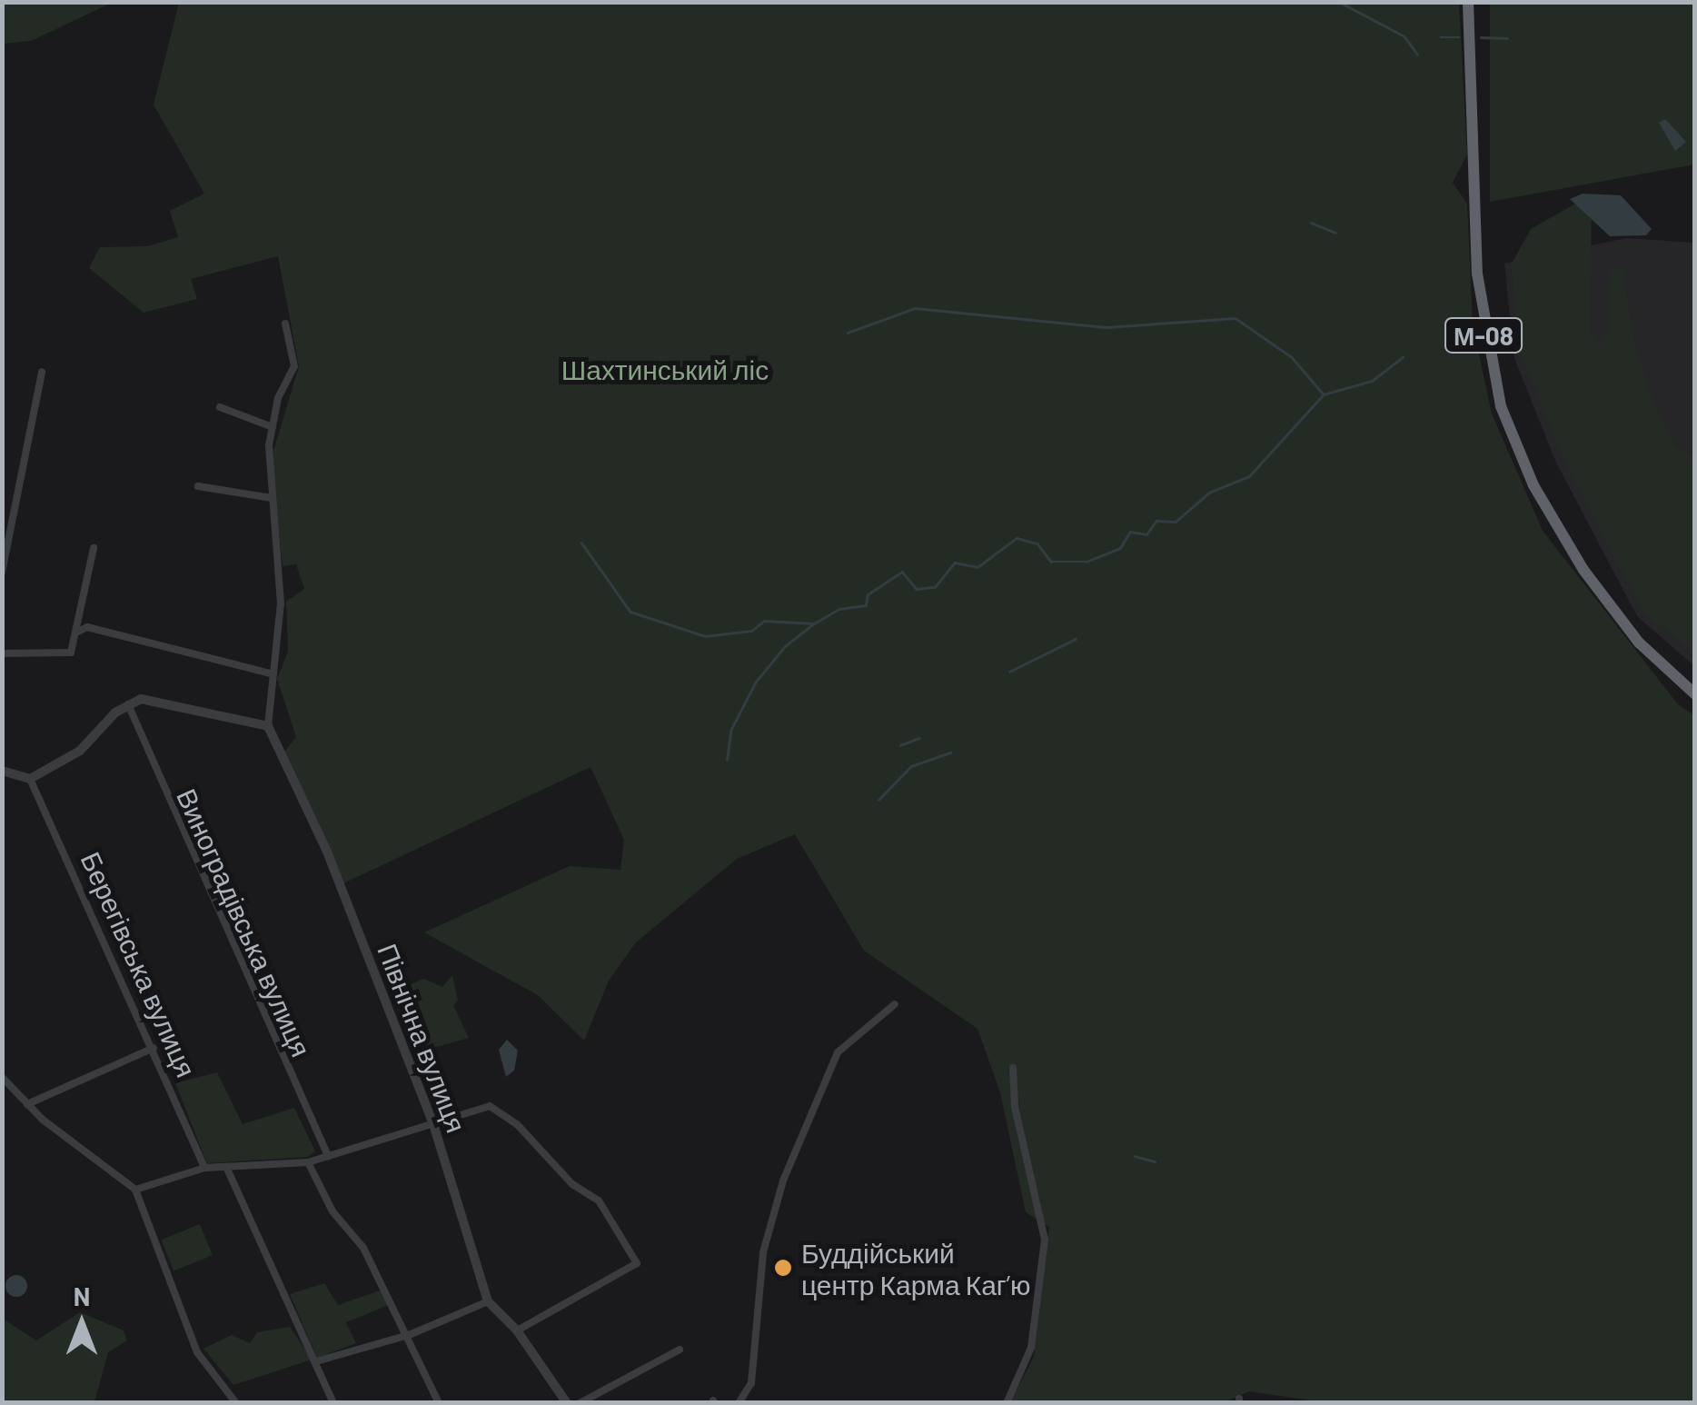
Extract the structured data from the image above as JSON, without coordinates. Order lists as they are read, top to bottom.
{
  "streets": {
    "highway": ["М-08"],
    "street": ["Виноградівська вулиця", "Берегівська вулиця", "Північна вулиця"]
  },
  "parks": ["Шахтинський ліс"],
  "places": ["Буддійський центр Карма Кагʼю"],
  "north": "top"
}
